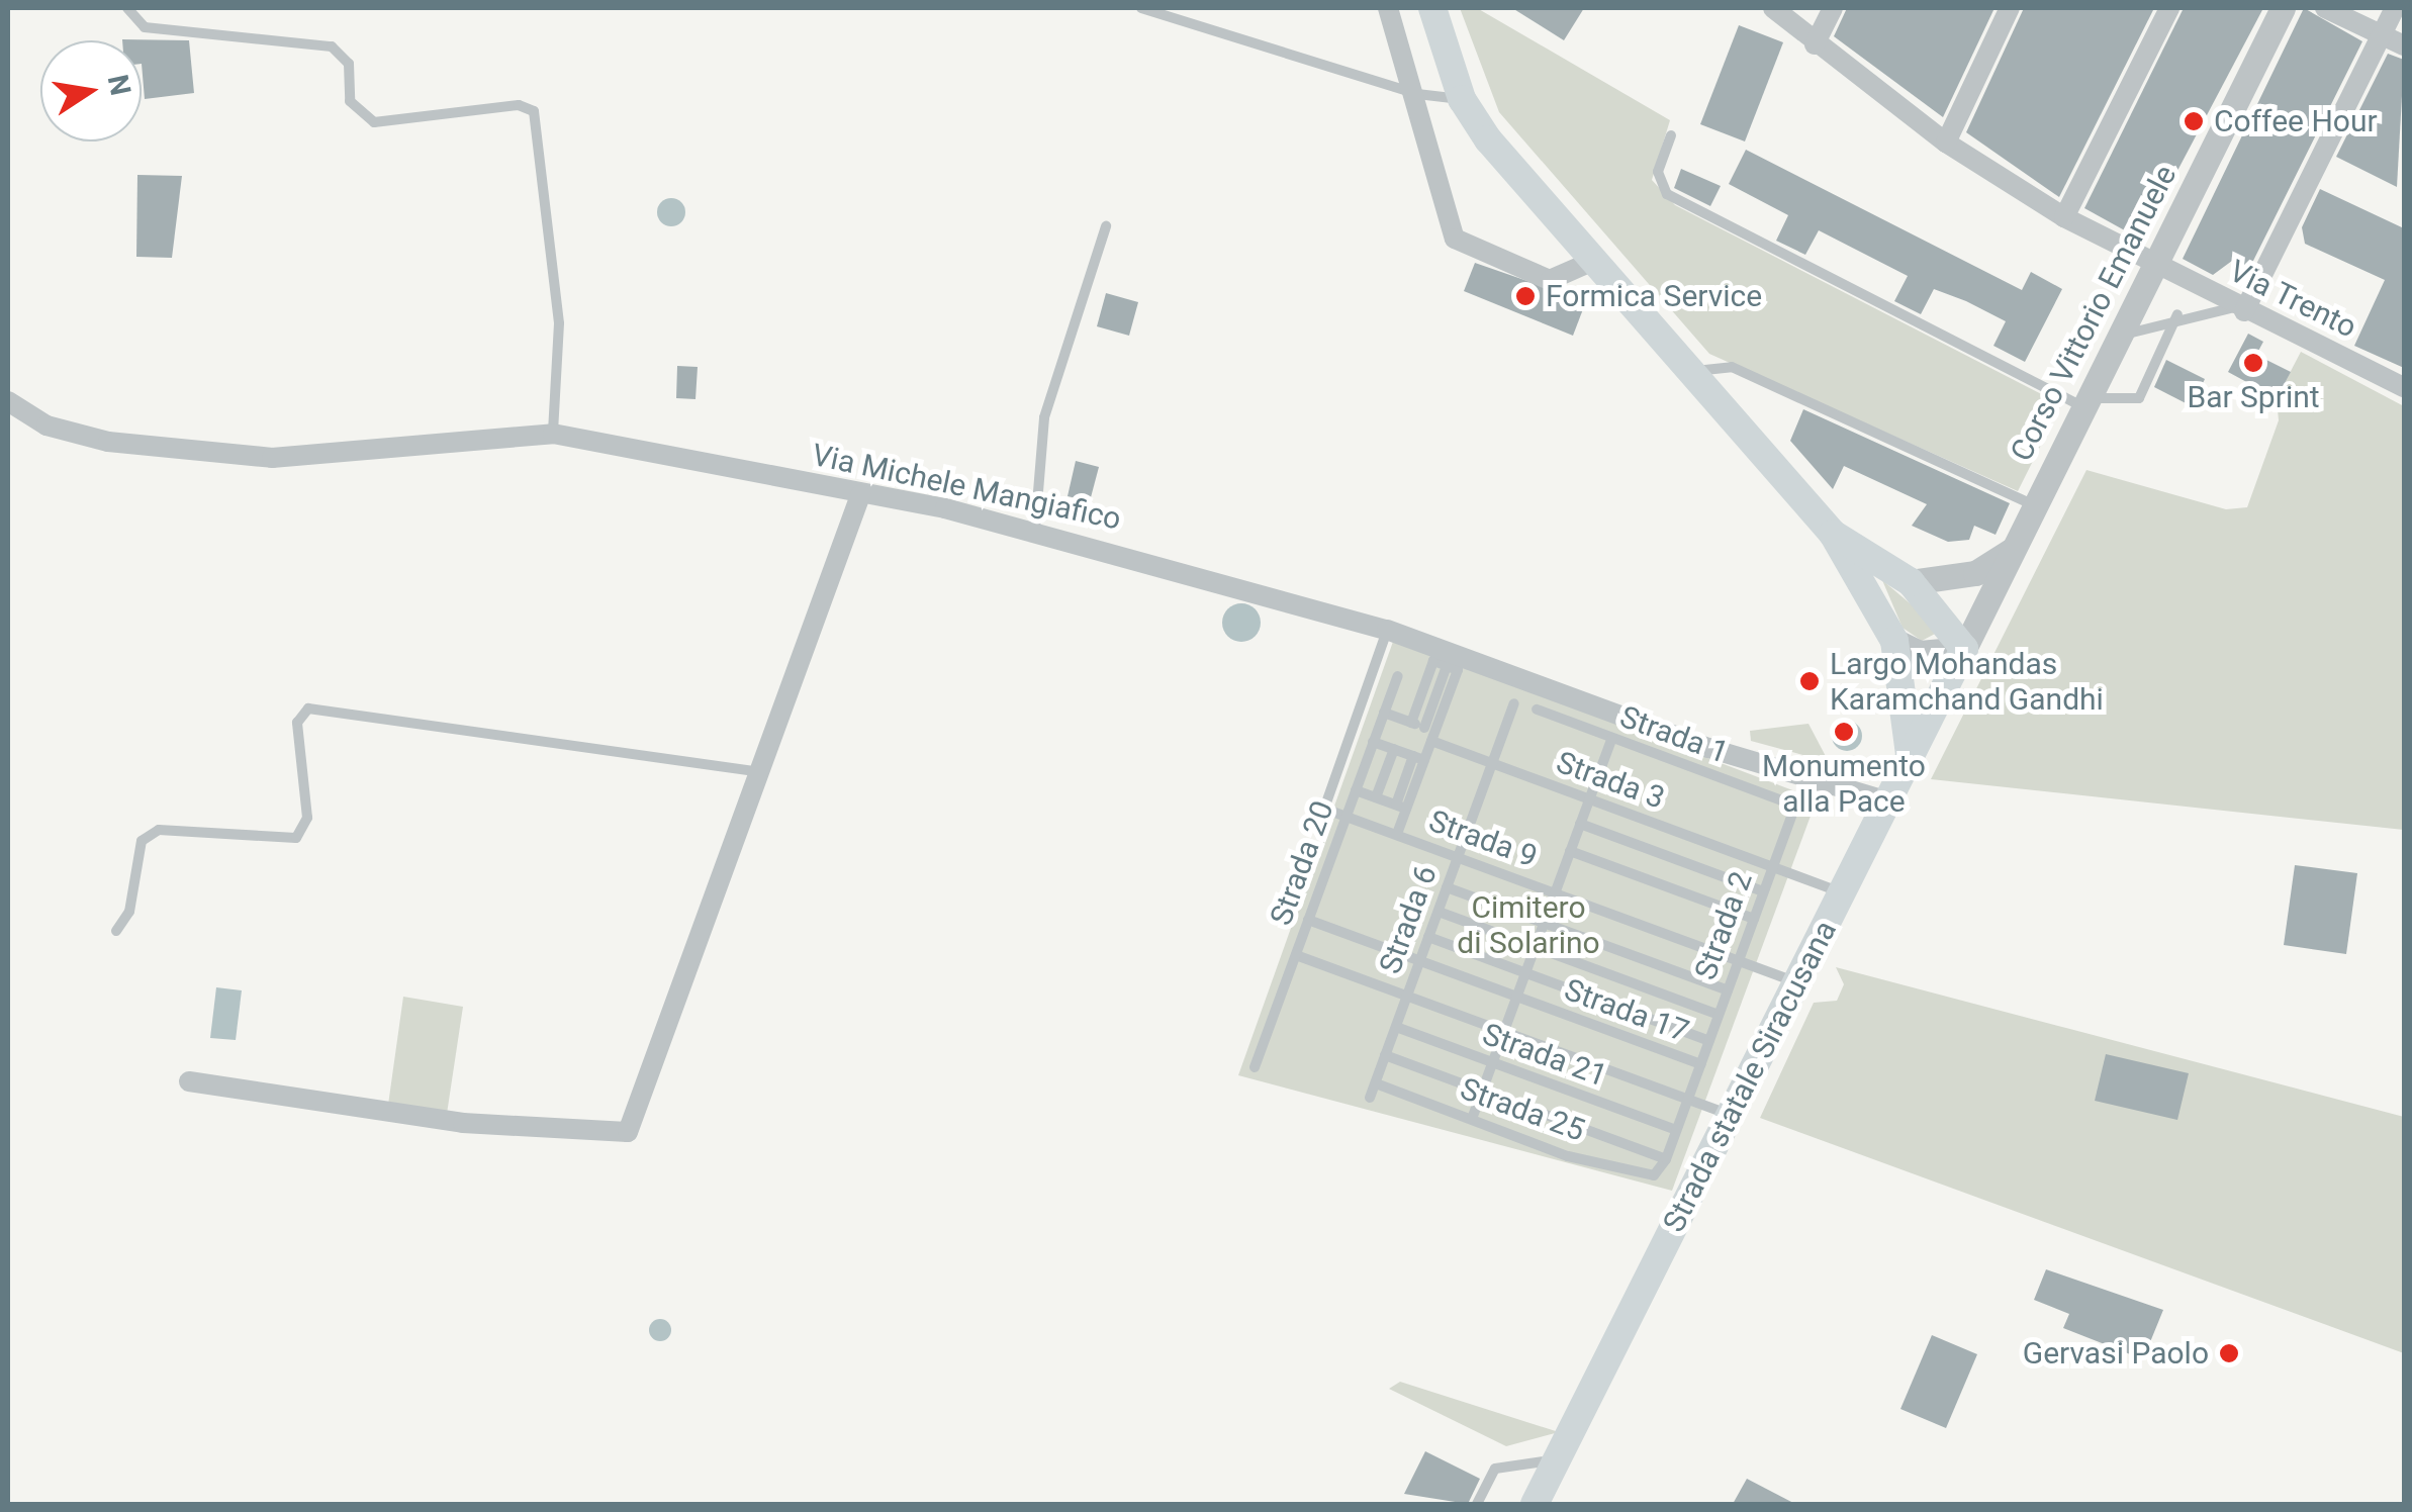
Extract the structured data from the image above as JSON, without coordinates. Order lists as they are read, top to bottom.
{
  "streets": {
    "main road": ["Strada statale Siracusana"],
    "street": ["Via Trento", "Corso Vittorio Emanuele", "Via Michele Mangiafico"],
    "lane": [
      "Strada 1",
      "Strada 3",
      "Strada 9",
      "Strada 20",
      "Strada 6",
      "Strada 2",
      "Strada 17",
      "Strada 21",
      "Strada 25"
    ]
  },
  "crossings": [
    ["Via Trento", "Corso Vittorio Emanuele"],
    ["Corso Vittorio Emanuele", "Strada statale Siracusana"],
    ["Via Michele Mangiafico", "Strada 9"],
    ["Via Michele Mangiafico", "Strada statale Siracusana"],
    ["Strada 1", "Strada 2"],
    ["Strada 3", "Strada 20"],
    ["Strada 3", "Strada 6"],
    ["Strada 3", "Strada 2"],
    ["Strada 3", "Strada statale Siracusana"],
    ["Strada 9", "Strada 20"],
    ["Strada 9", "Strada 6"],
    ["Strada 9", "Strada 2"],
    ["Strada 9", "Strada statale Siracusana"],
    ["Strada 20", "Strada 17"],
    ["Strada 6", "Strada 17"],
    ["Strada 6", "Strada 21"],
    ["Strada 6", "Strada 25"],
    ["Strada 2", "Strada 17"],
    ["Strada 2", "Strada 21"],
    ["Strada 2", "Strada 25"]
  ],
  "parks": ["Cimitero di Solarino"],
  "places": [
    "Coffee Hour",
    "Formica Service",
    "Bar Sprint",
    "Largo Mohandas Karamchand Gandhi",
    "Monumento alla Pace",
    "Gervasi Paolo"
  ],
  "north": "right"
}
